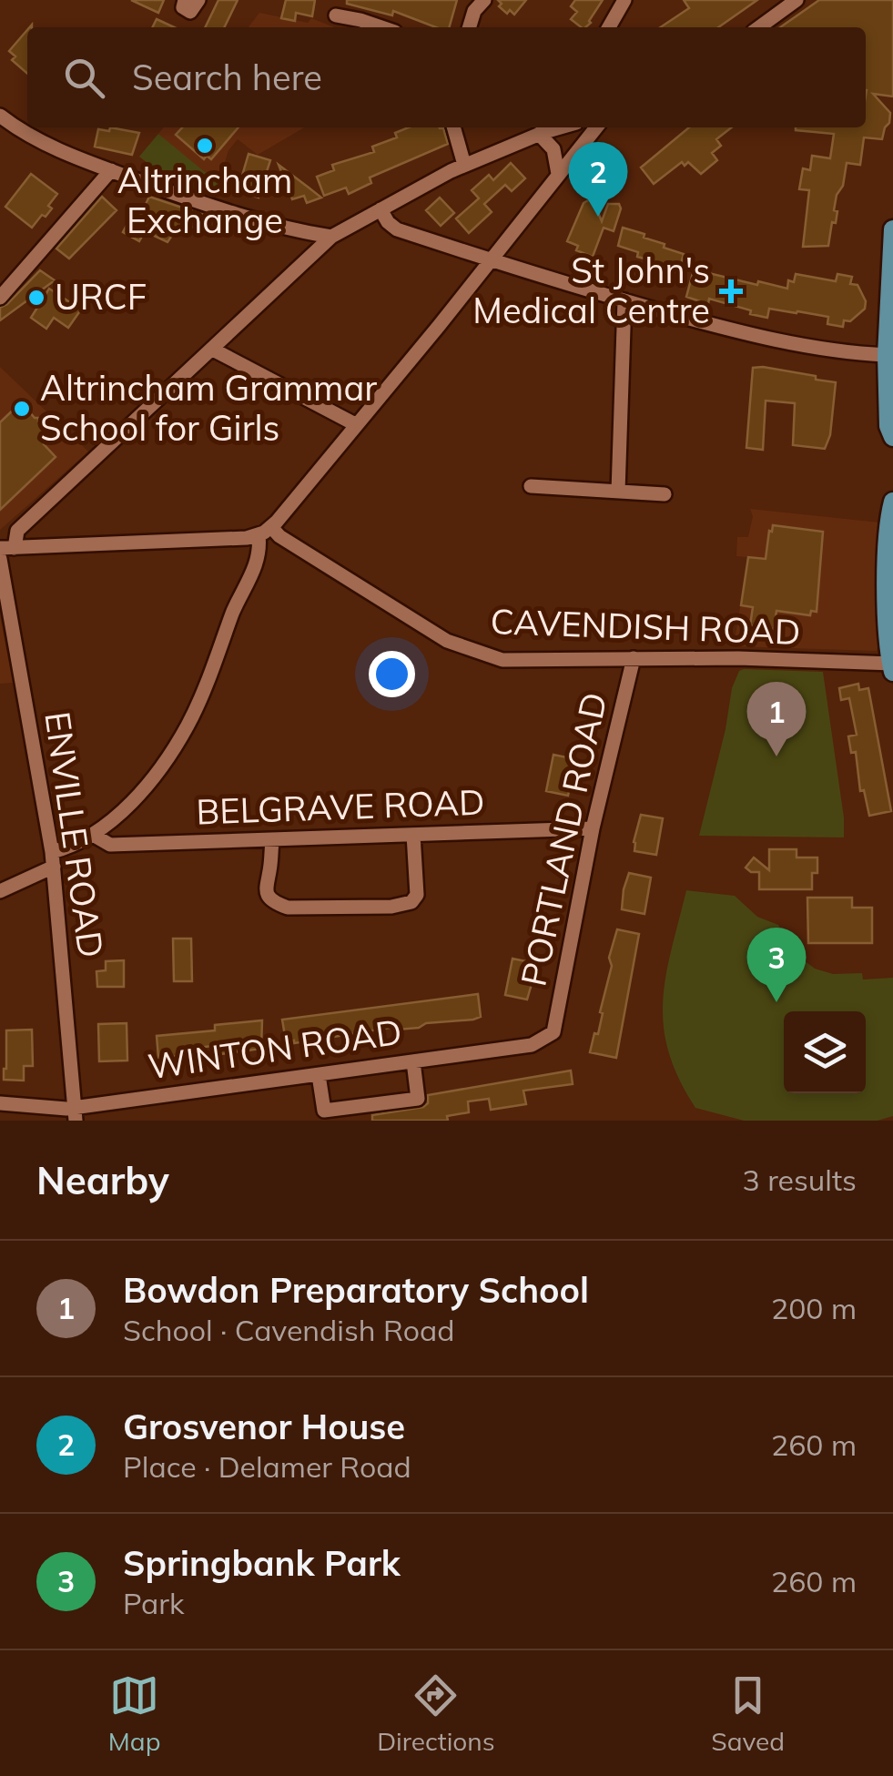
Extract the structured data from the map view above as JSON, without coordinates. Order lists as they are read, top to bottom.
{
  "streets": {
    "street": [
      "CAVENDISH ROAD",
      "BELGRAVE ROAD",
      "ENVILLE ROAD",
      "PORTLAND ROAD",
      "WINTON ROAD"
    ]
  },
  "crossings": [
    ["CAVENDISH ROAD", "PORTLAND ROAD"],
    ["BELGRAVE ROAD", "PORTLAND ROAD"],
    ["ENVILLE ROAD", "WINTON ROAD"],
    ["PORTLAND ROAD", "WINTON ROAD"]
  ],
  "places": {
    "other": ["Altrincham Exchange", "URCF", "Altrincham Grammar School for Girls"],
    "health": ["St John's Medical Centre"]
  },
  "page": {
    "search": "Search here",
    "pins": ["2", "1", "3"],
    "heading": ["Nearby", "3 results"],
    "list": [
      {
        "mark": "1",
        "name": "Bowdon Preparatory School",
        "note": "School · Cavendish Road",
        "value": "200 m"
      },
      {
        "mark": "2",
        "name": "Grosvenor House",
        "note": "Place · Delamer Road",
        "value": "260 m"
      },
      {
        "mark": "3",
        "name": "Springbank Park",
        "note": "Park",
        "value": "260 m"
      }
    ],
    "nav": ["Map", "Directions", "Saved"]
  }
}
